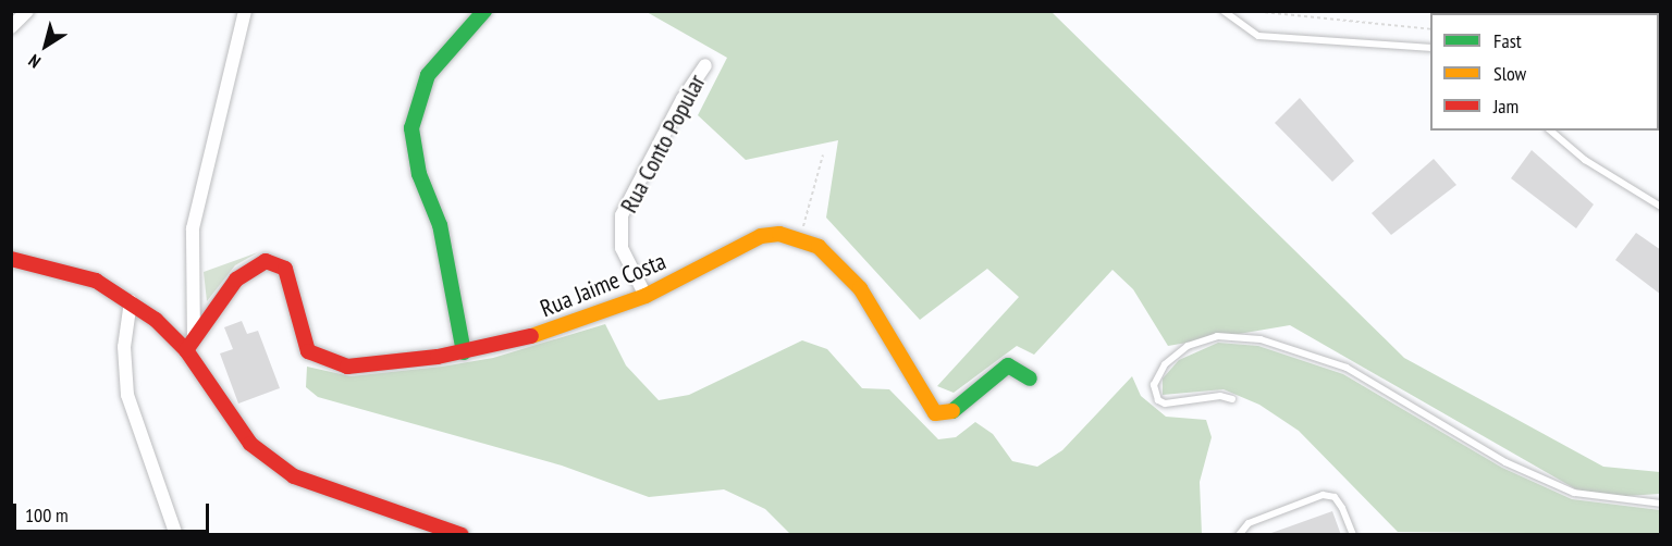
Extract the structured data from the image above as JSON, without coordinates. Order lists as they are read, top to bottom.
{
  "streets": {
    "street": ["Rua Conto Popular", "Rua Jaime Costa"]
  },
  "crossings": [
    ["Rua Conto Popular", "Rua Jaime Costa"]
  ],
  "legend": ["Fast", "Slow", "Jam"],
  "scale_bar": "100 m",
  "north": "bottom left"
}
